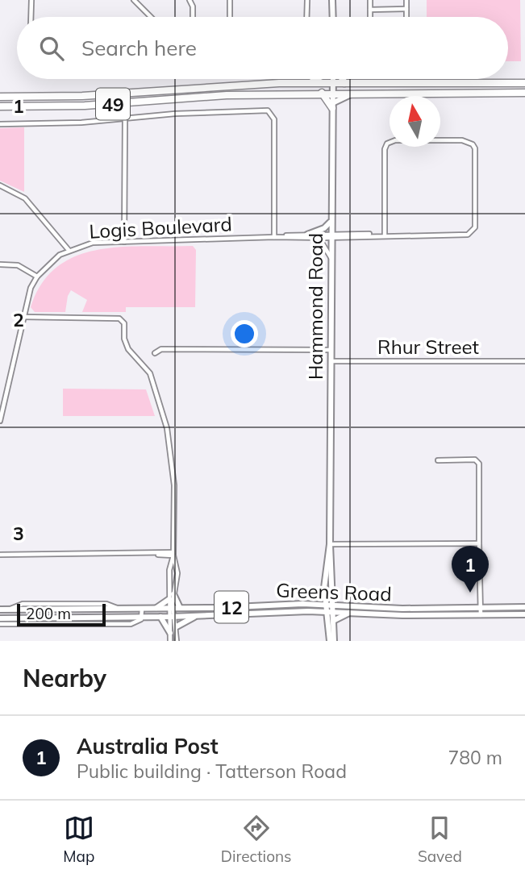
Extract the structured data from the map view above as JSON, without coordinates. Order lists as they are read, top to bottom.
{
  "streets": {
    "highway": ["49"],
    "main road": ["Hammond Road", "Greens Road", "12"],
    "street": ["Logis Boulevard", "Rhur Street"]
  },
  "crossings": [
    ["49", "Hammond Road"],
    ["Logis Boulevard", "Hammond Road"],
    ["Hammond Road", "Rhur Street"],
    ["Hammond Road", "Greens Road"]
  ],
  "scale_bar": "200 m",
  "north": "top",
  "page": {
    "search": "Search here",
    "pins": "1",
    "scale": "200 m",
    "heading": "Nearby",
    "list": [
      {
        "mark": "1",
        "name": "Australia Post",
        "note": "Public building · Tatterson Road",
        "value": "780 m"
      }
    ],
    "nav": ["Map", "Directions", "Saved"]
  },
  "grid": {
    "rows": ["1", "2", "3"]
  }
}
